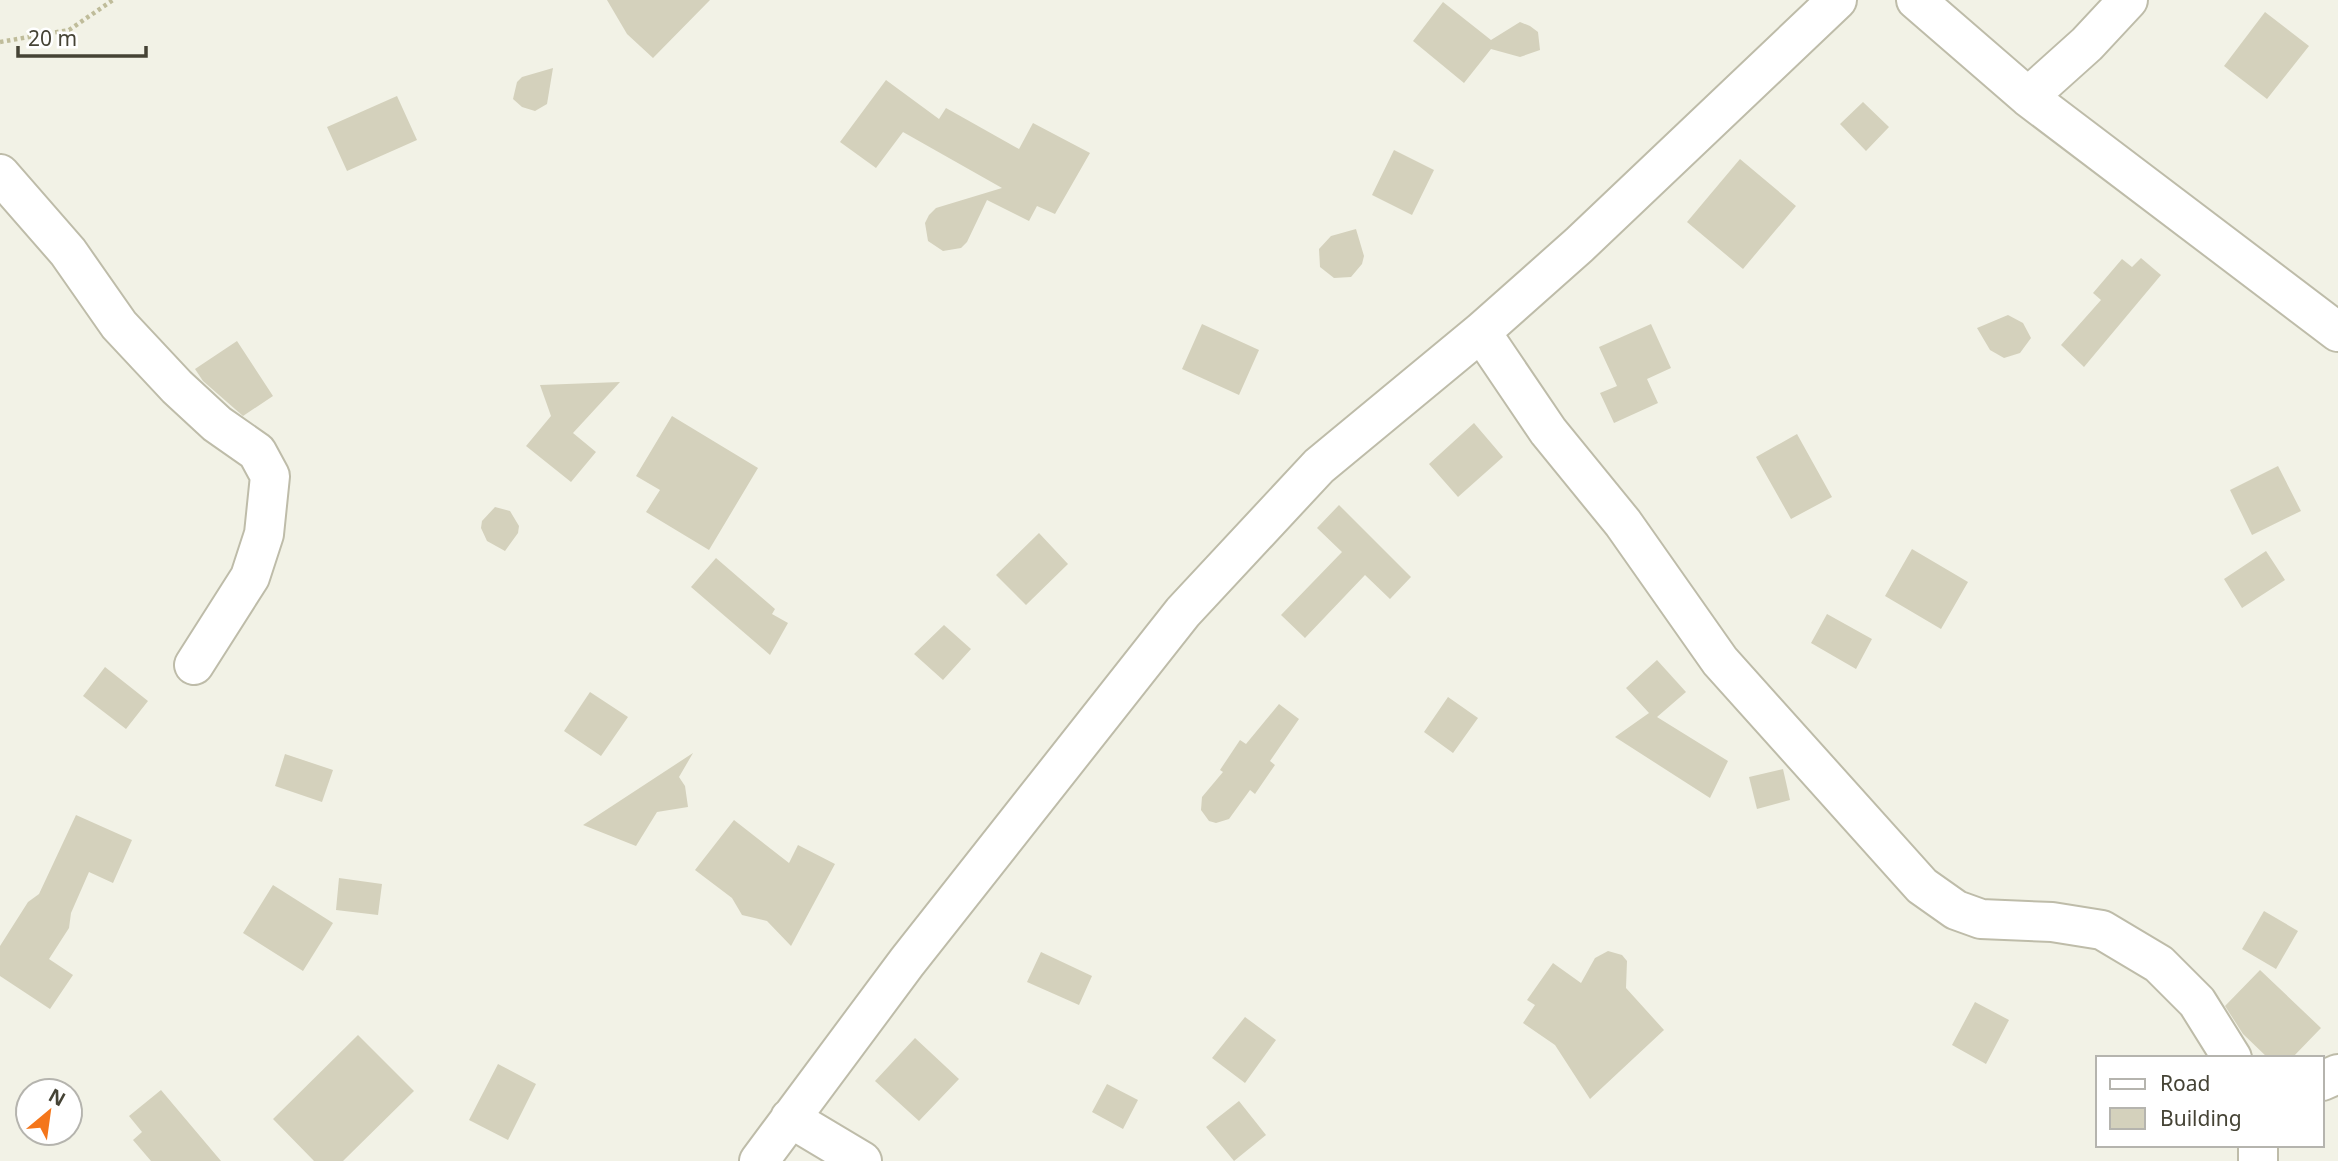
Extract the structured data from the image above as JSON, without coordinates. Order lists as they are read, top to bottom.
{
  "legend": ["Road", "Building"],
  "scale_bar": "20 m",
  "north": "top right"
}
